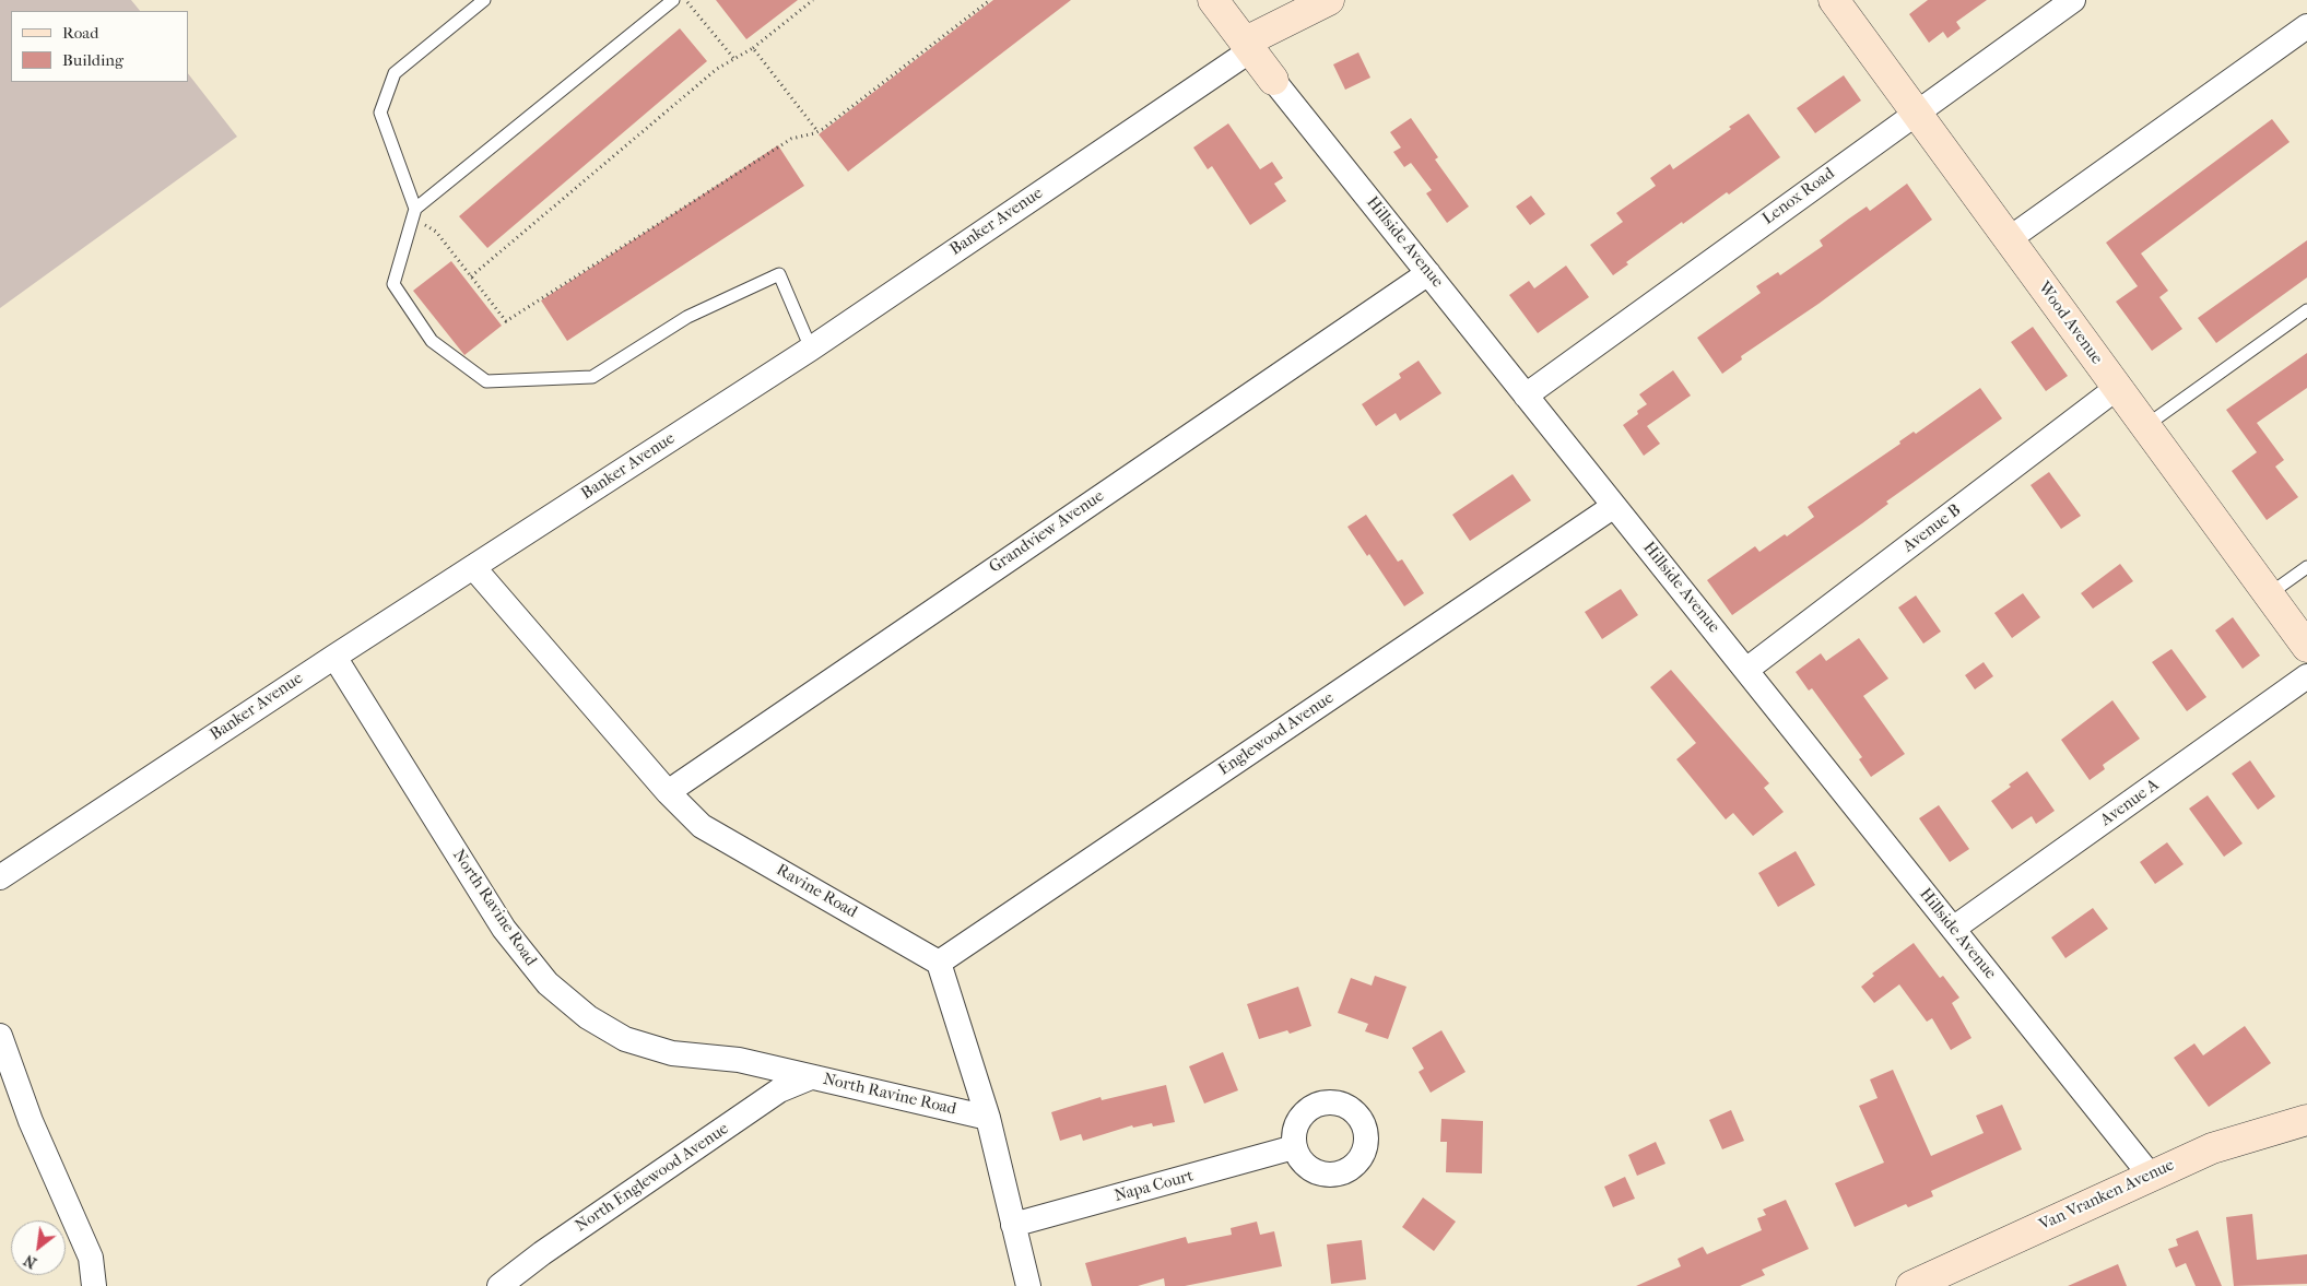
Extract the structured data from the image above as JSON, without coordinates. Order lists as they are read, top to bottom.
{
  "streets": {
    "street": [
      "Lenox Road",
      "Banker Avenue",
      "Hillside Avenue",
      "Wood Avenue",
      "Avenue B",
      "Grandview Avenue",
      "Englewood Avenue",
      "Avenue A",
      "Ravine Road",
      "North Ravine Road",
      "North Englewood Avenue",
      "Napa Court",
      "Van Vranken Avenue"
    ]
  },
  "crossings": [
    ["Lenox Road", "Hillside Avenue"],
    ["Lenox Road", "Wood Avenue"],
    ["Banker Avenue", "Hillside Avenue"],
    ["Banker Avenue", "Ravine Road"],
    ["Banker Avenue", "North Ravine Road"],
    ["Hillside Avenue", "Avenue B"],
    ["Hillside Avenue", "Grandview Avenue"],
    ["Hillside Avenue", "Englewood Avenue"],
    ["Hillside Avenue", "Avenue A"],
    ["Hillside Avenue", "Van Vranken Avenue"],
    ["Wood Avenue", "Avenue B"],
    ["Grandview Avenue", "Ravine Road"],
    ["Englewood Avenue", "Ravine Road"],
    ["North Ravine Road", "North Englewood Avenue"]
  ],
  "legend": ["Road", "Building"],
  "north": "bottom left"
}
